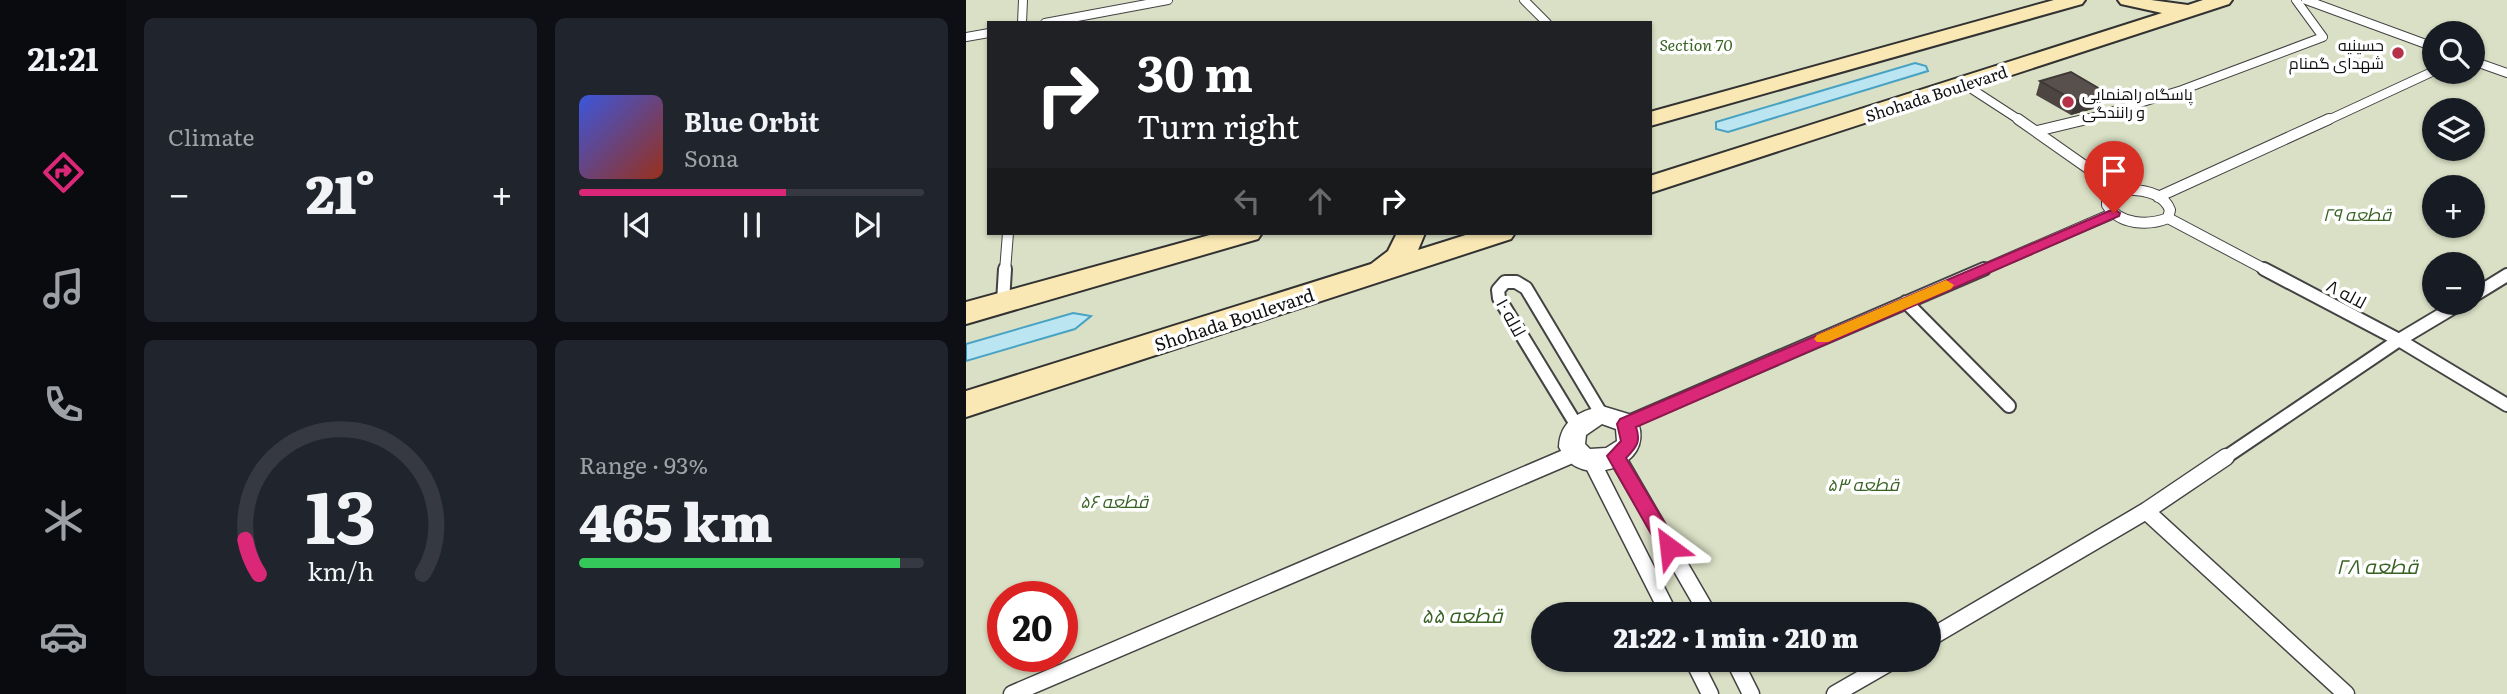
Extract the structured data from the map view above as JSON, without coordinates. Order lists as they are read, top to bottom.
{
  "streets": {
    "street": ["Shohada Boulevard"],
    "lane": ["لاله ۸", "لاله ۱۰"]
  },
  "parks": [
    "Section 70",
    "قطعه ۲۹",
    "قطعه ۵۳",
    "قطعه ۵۶",
    "قطعه ۲۸",
    "قطعه ۵۵"
  ],
  "places": ["حسینیه شهدای گمنام", "پاسگاه راهنمایی و رانندگی"],
  "page": {
    "tabs": "21:21",
    "tile": [
      "Climate",
      ["Range · 93%", "465 km"]
    ],
    "map_buttons": ["+", "−"],
    "turn": ["30 m", "Turn right"],
    "song": ["Blue Orbit", "Sona"],
    "heat": ["−", "21°", "+"],
    "limit": "20",
    "trip": "21:22 · 1 min · 210 m",
    "gauge": ["13", "km/h"]
  }
}
